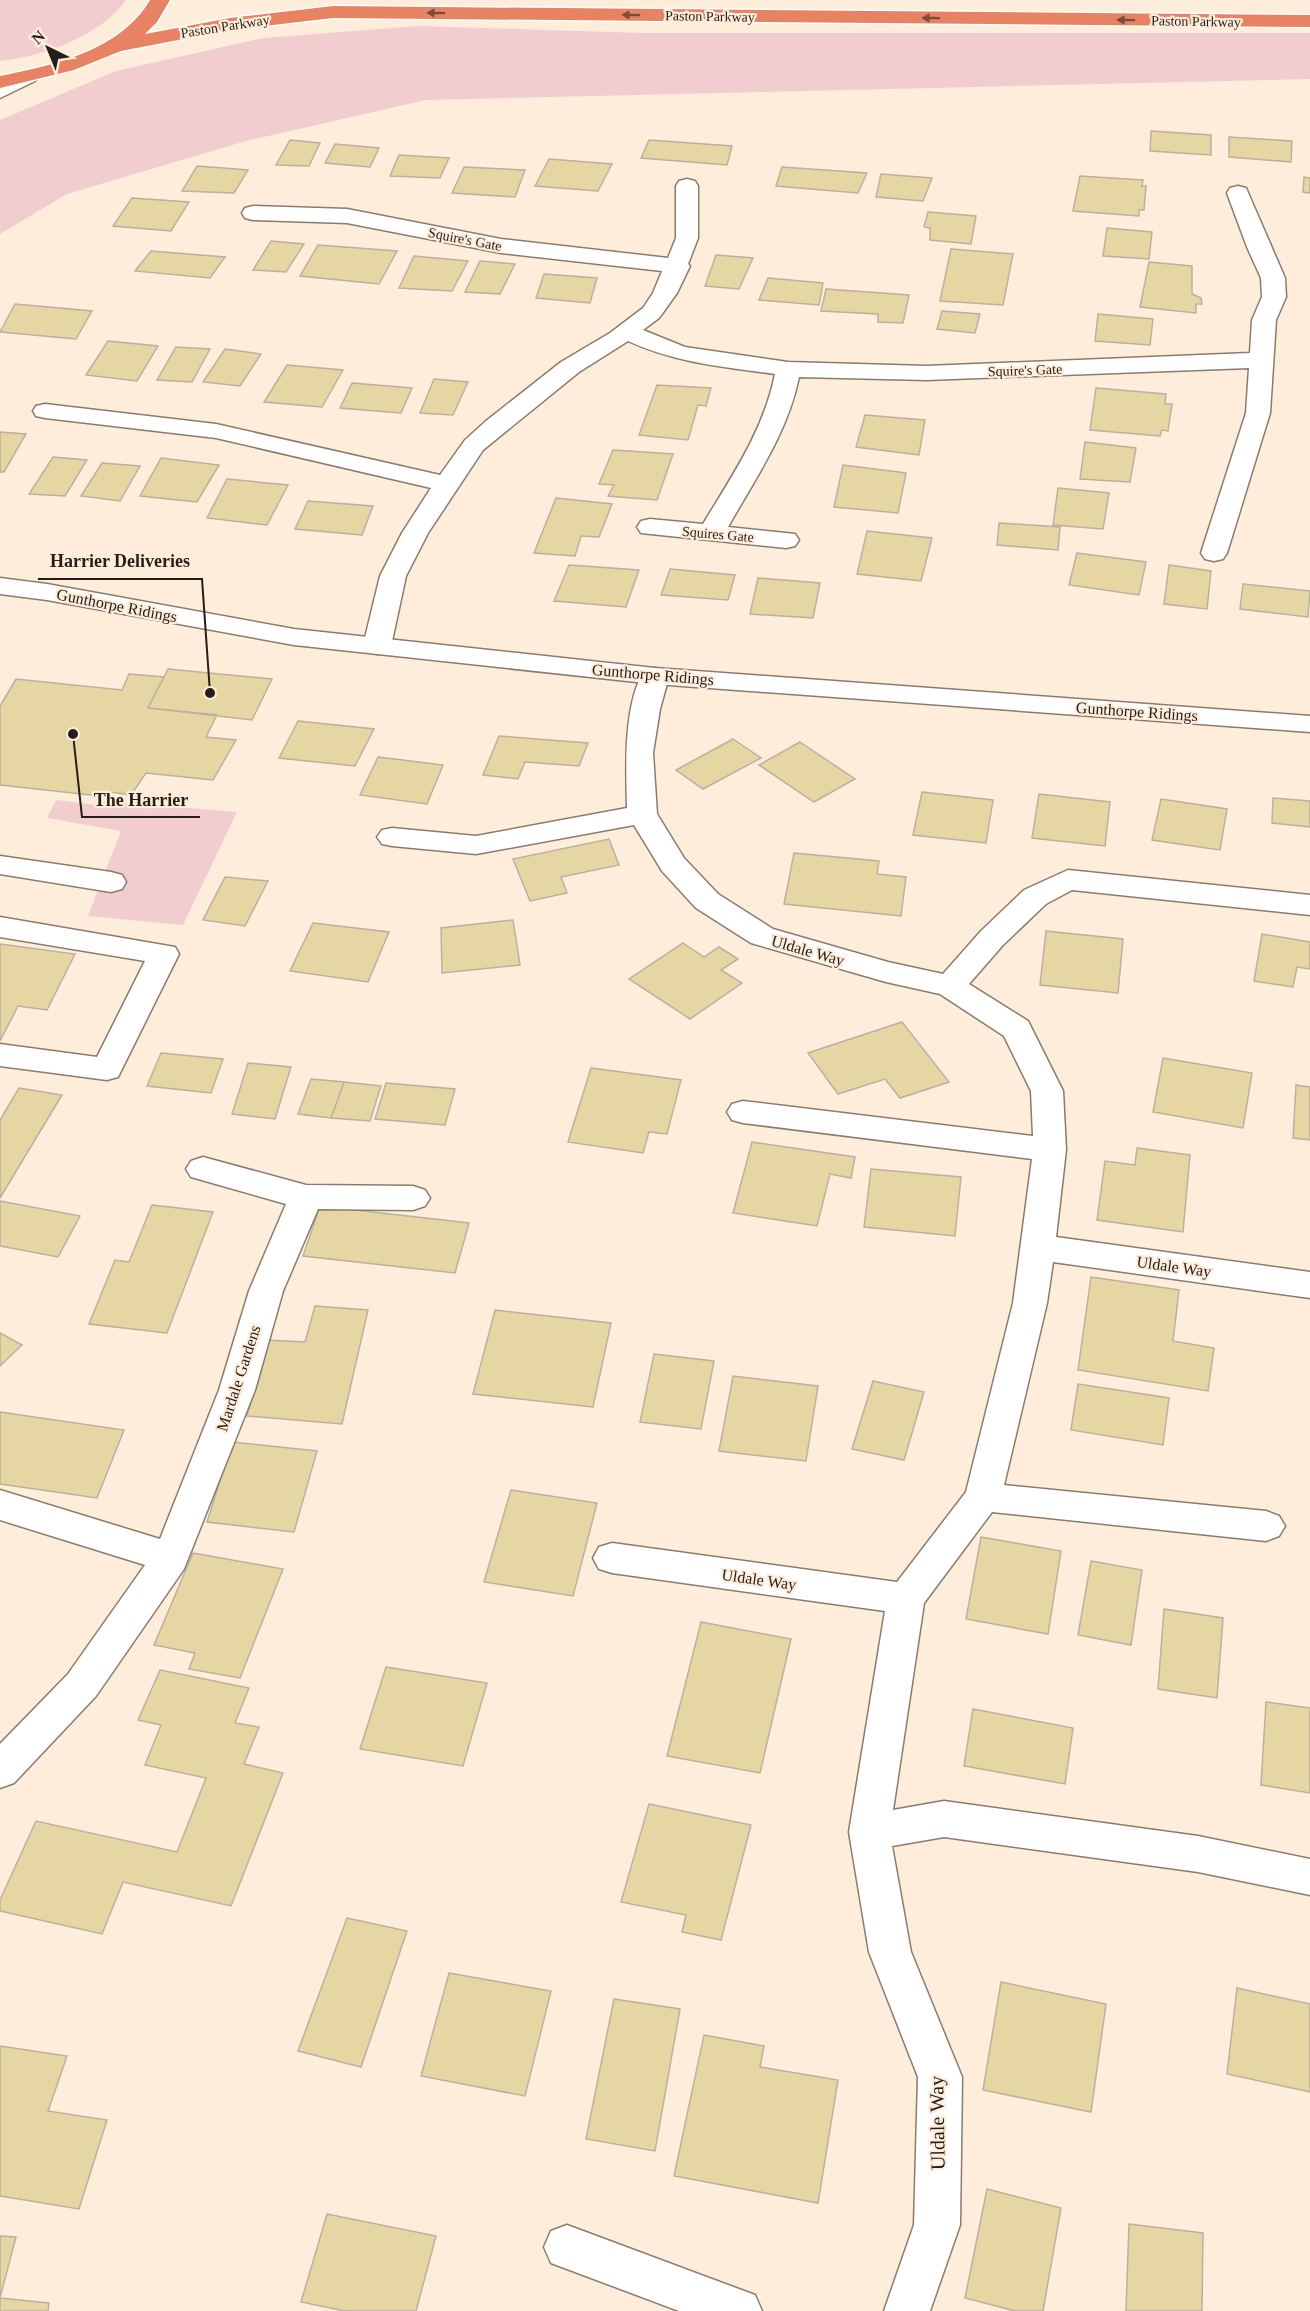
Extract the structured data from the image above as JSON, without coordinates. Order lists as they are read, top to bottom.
{
  "streets": {
    "highway": ["Paston Parkway"],
    "street": [
      "Squire's Gate",
      "Squires Gate",
      "Gunthorpe Ridings",
      "Uldale Way",
      "Mardale Gardens"
    ]
  },
  "crossings": [
    ["Gunthorpe Ridings", "Uldale Way"]
  ],
  "one_way": ["Paston Parkway"],
  "places": ["Harrier Deliveries", "The Harrier"],
  "north": "top left"
}
